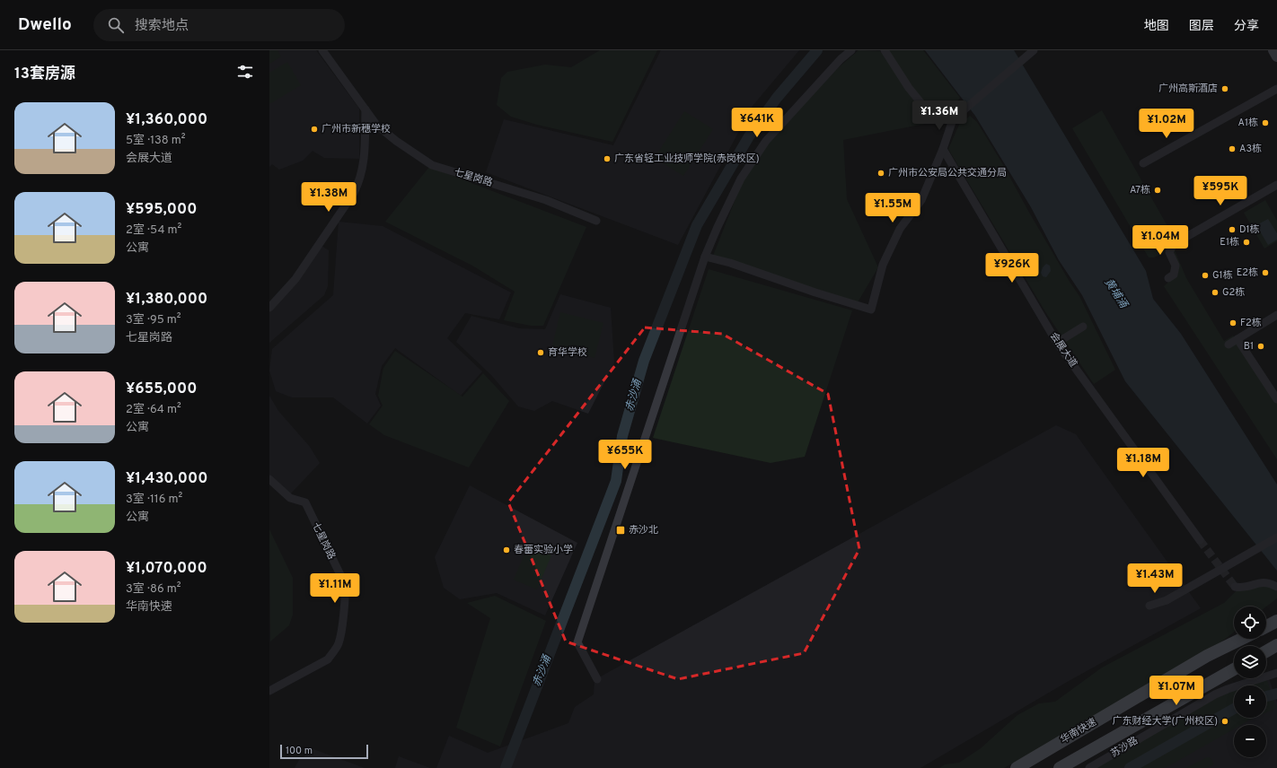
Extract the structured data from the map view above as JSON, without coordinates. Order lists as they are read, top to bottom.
{
  "streets": {
    "highway": ["华南快速"],
    "street": ["七星岗路", "会展大道", "苏沙路"]
  },
  "water": ["黄埔涌", "赤沙涌"],
  "places": {
    "other": [
      "广州高斯酒店",
      "A1栋",
      "广州市新穗学校",
      "A3栋",
      "广东省轻工业技师学院(赤岗校区)",
      "广州市公安局公共交通分局",
      "A7栋",
      "D1栋",
      "E1栋",
      "E2栋",
      "G1栋",
      "G2栋",
      "F2栋",
      "B1",
      "育华学校",
      "春蕾实验小学",
      "广东财经大学(广州校区)"
    ],
    "transit": ["赤沙北"]
  },
  "scale_bar": "100 m",
  "page": {
    "header": "Dwello",
    "search": "搜索地点",
    "nav": ["地图", "图层", "分享"],
    "heading": "13套房源",
    "list": [
      {
        "name": "¥1,360,000",
        "note": "5室 · 138 m² · 会展大道"
      },
      {
        "name": "¥595,000",
        "note": "2室 · 54 m² · 公寓"
      },
      {
        "name": "¥1,380,000",
        "note": "3室 · 95 m² · 七星岗路"
      },
      {
        "name": "¥655,000",
        "note": "2室 · 64 m² · 公寓"
      },
      {
        "name": "¥1,430,000",
        "note": "3室 · 116 m² · 公寓"
      },
      {
        "name": "¥1,070,000",
        "note": "3室 · 86 m² · 华南快速"
      }
    ],
    "price": [
      "¥1.36M",
      "¥641K",
      "¥1.02M",
      "¥595K",
      "¥1.38M",
      "¥1.55M",
      "¥1.04M",
      "¥926K",
      "¥655K",
      "¥1.18M",
      "¥1.43M",
      "¥1.11M",
      "¥1.07M"
    ],
    "map_buttons": ["+", "−"],
    "scale": "100 m"
  }
}
